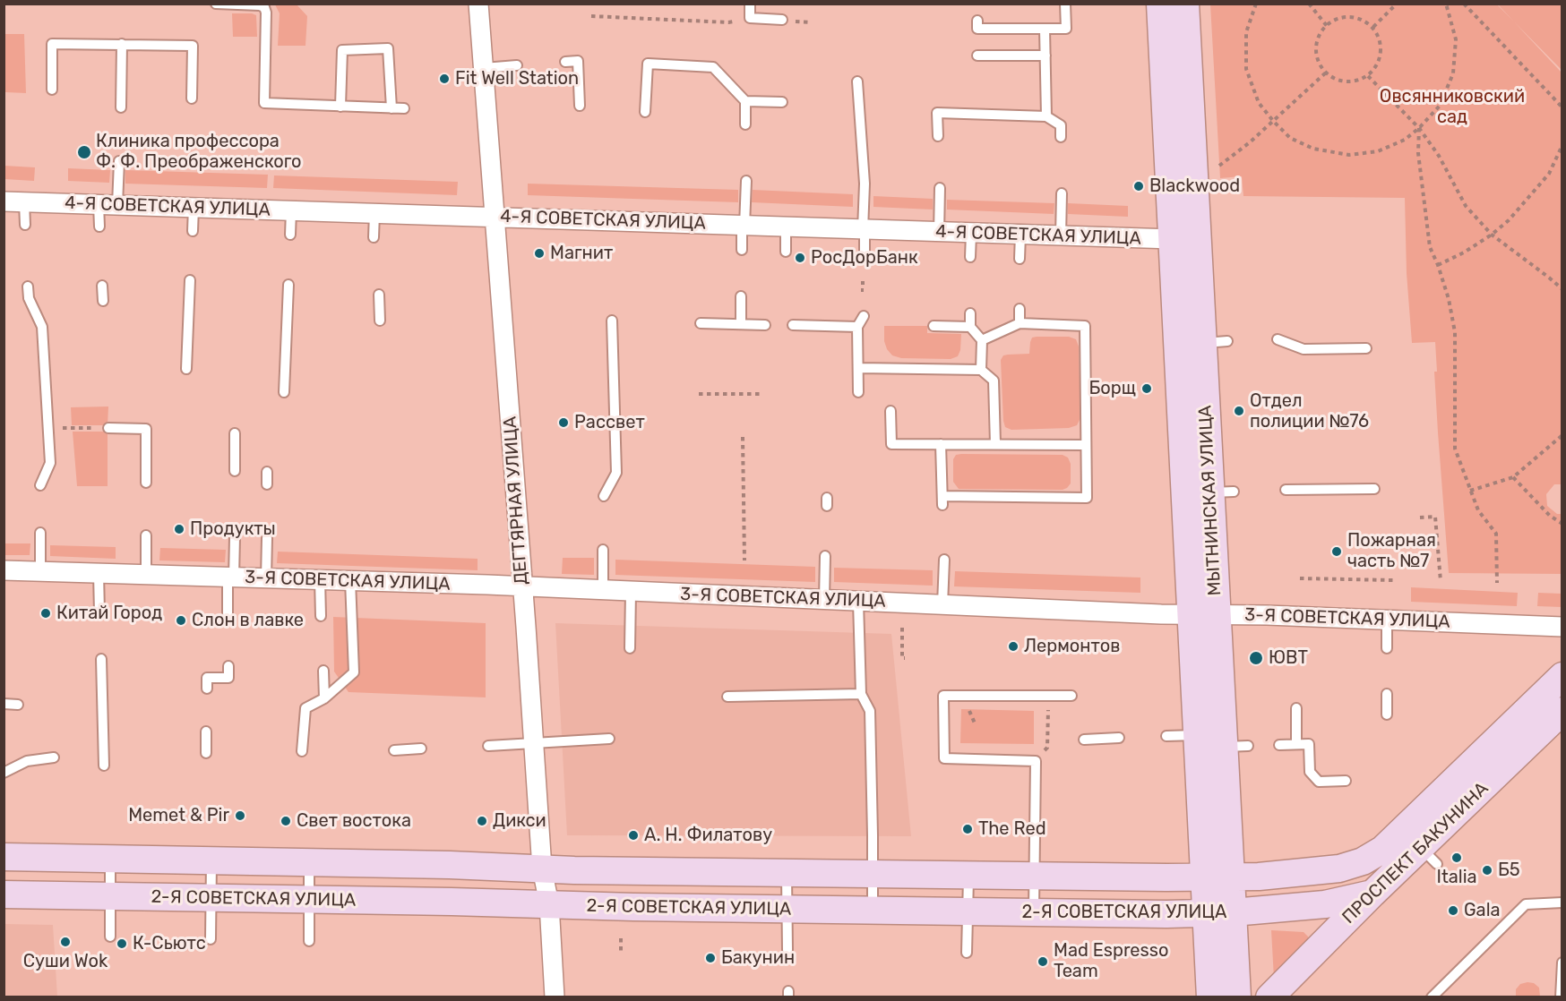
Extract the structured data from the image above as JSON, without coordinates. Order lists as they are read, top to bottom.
{
  "streets": {
    "street": [
      "4-Я СОВЕТСКАЯ УЛИЦА",
      "ДЕГТЯРНАЯ УЛИЦА",
      "МЫТНИНСКАЯ УЛИЦА",
      "3-Я СОВЕТСКАЯ УЛИЦА",
      "ПРОСПЕКТ БАКУНИНА",
      "2-Я СОВЕТСКАЯ УЛИЦА"
    ]
  },
  "crossings": [
    ["4-Я СОВЕТСКАЯ УЛИЦА", "ДЕГТЯРНАЯ УЛИЦА"],
    ["4-Я СОВЕТСКАЯ УЛИЦА", "МЫТНИНСКАЯ УЛИЦА"],
    ["ДЕГТЯРНАЯ УЛИЦА", "3-Я СОВЕТСКАЯ УЛИЦА"],
    ["ДЕГТЯРНАЯ УЛИЦА", "2-Я СОВЕТСКАЯ УЛИЦА"],
    ["МЫТНИНСКАЯ УЛИЦА", "3-Я СОВЕТСКАЯ УЛИЦА"],
    ["МЫТНИНСКАЯ УЛИЦА", "2-Я СОВЕТСКАЯ УЛИЦА"],
    ["ПРОСПЕКТ БАКУНИНА", "2-Я СОВЕТСКАЯ УЛИЦА"]
  ],
  "parks": ["Овсянниковский сад"],
  "places": [
    "Fit Well Station",
    "Клиника профессора Ф. Ф. Преображенского",
    "Blackwood",
    "Магнит",
    "РосДорБанк",
    "Борщ",
    "Отдел полиции №76",
    "Рассвет",
    "Продукты",
    "Пожарная часть №7",
    "Китай Город",
    "Слон в лавке",
    "Лермонтов",
    "ЮВТ",
    "Memet & Pir",
    "Свет востока",
    "Дикси",
    "The Red",
    "А. Н. Филатову",
    "Italia",
    "Б5",
    "Gala",
    "Суши Wok",
    "К-Сьютс",
    "Бакунин",
    "Mad Espresso Team"
  ]
}
